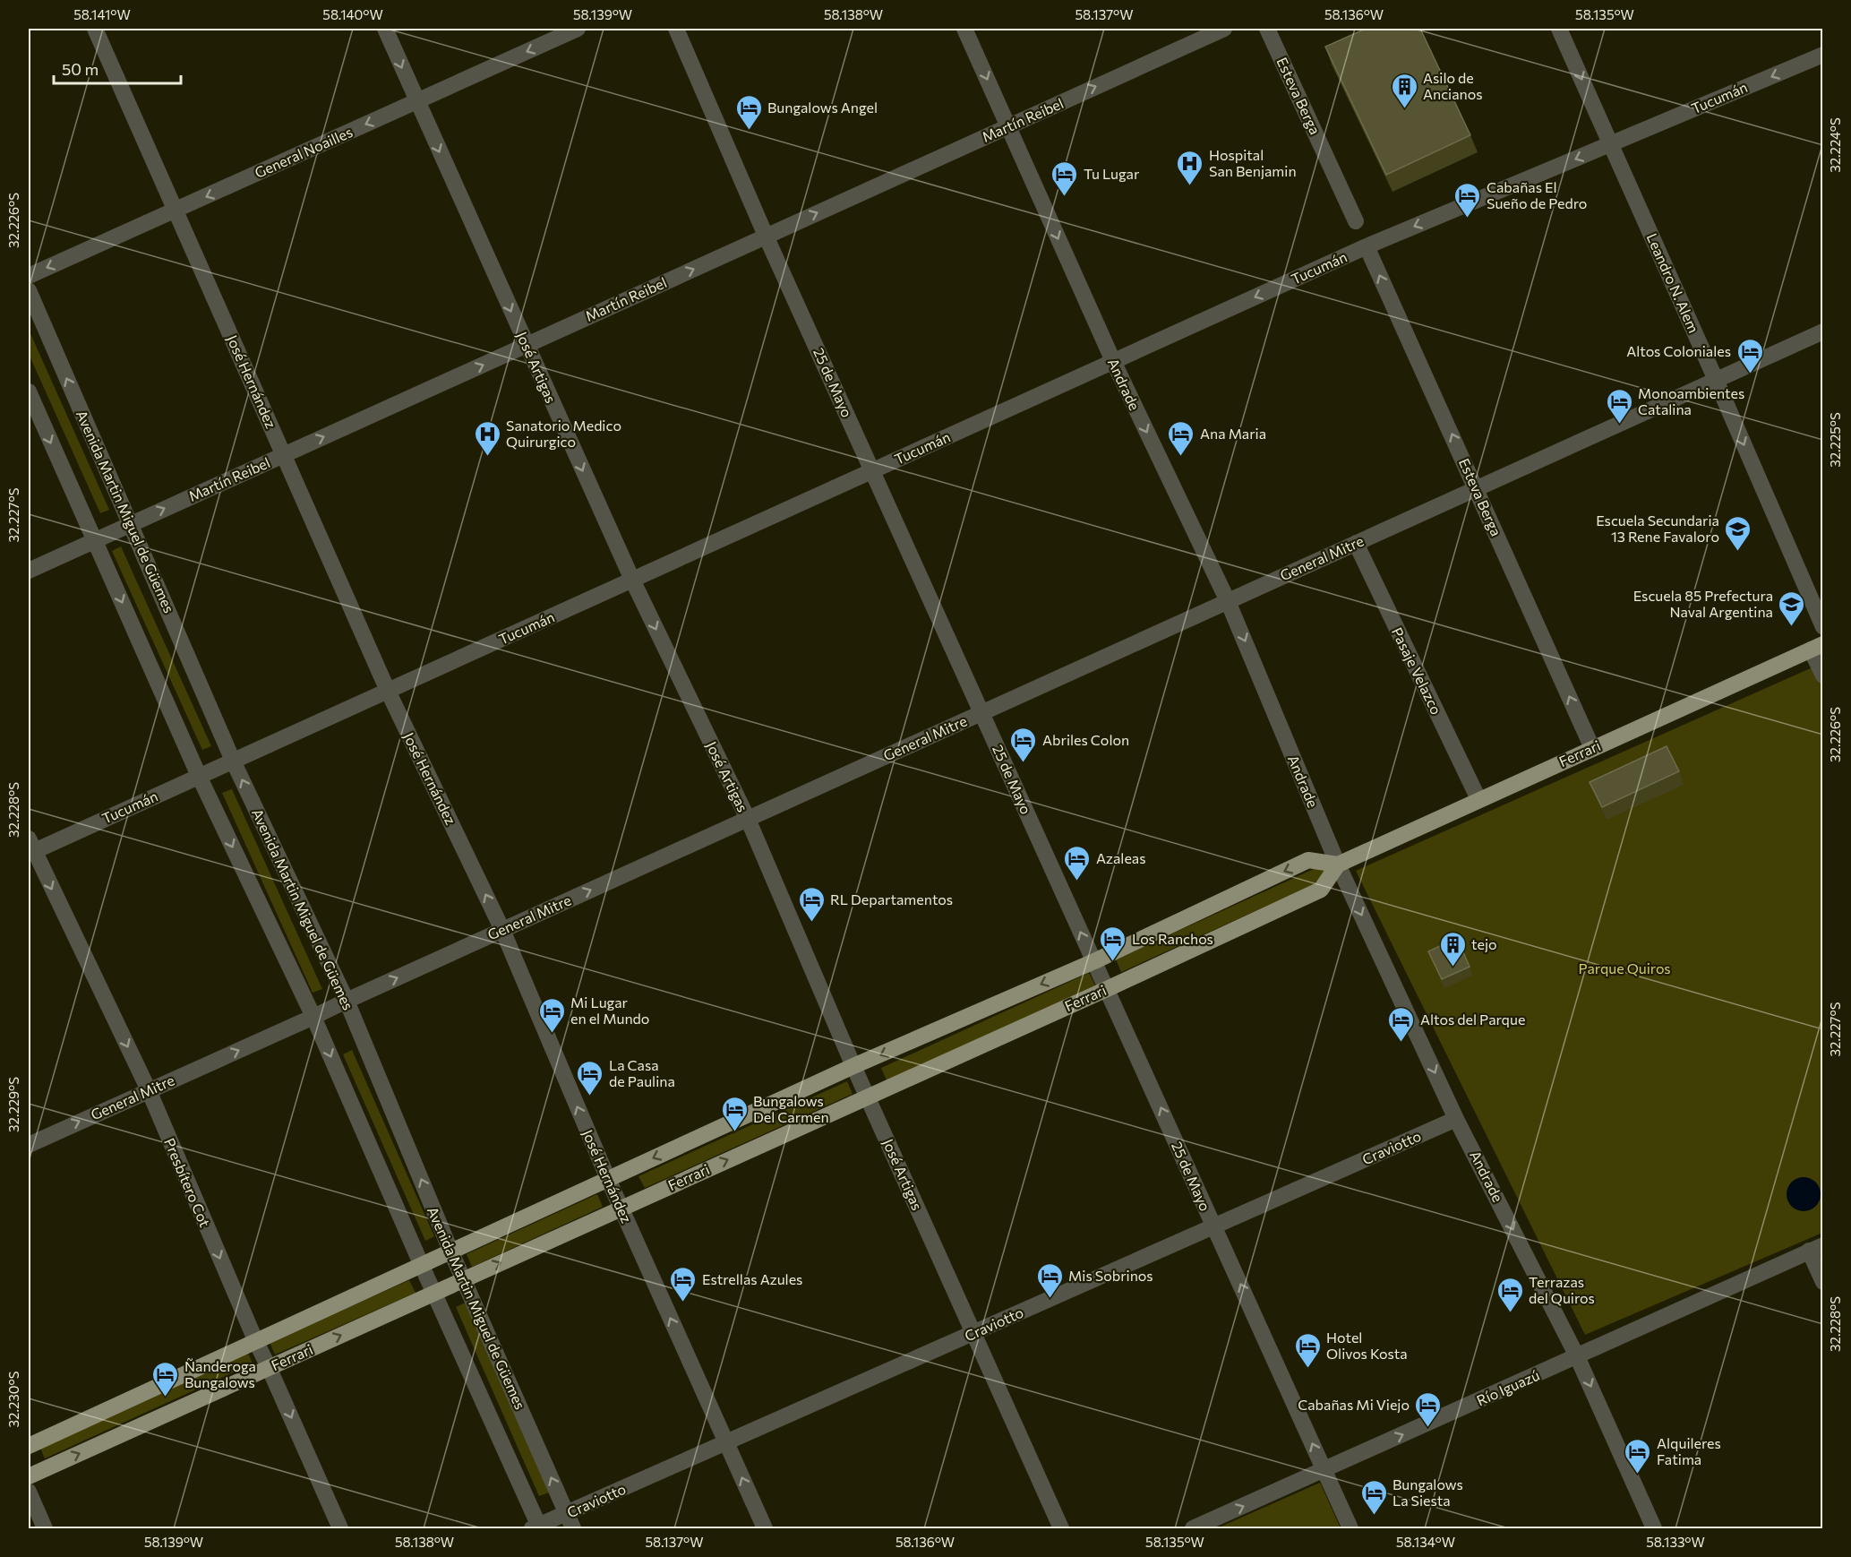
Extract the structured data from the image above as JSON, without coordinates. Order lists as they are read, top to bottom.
{
  "streets": {
    "main road": ["Ferrari"],
    "street": [
      "Esteva Berga",
      "Tucumán",
      "Martín Reibel",
      "General Noailles",
      "Leandro N. Alem",
      "José Artigas",
      "José Hernández",
      "25 de Mayo",
      "Andrade",
      "Avenida Martin Miguel de Güemes",
      "General Mitre",
      "Pasaje Velazco",
      "Craviotto",
      "Presbítero Cot",
      "Río Iguazú"
    ]
  },
  "crossings": [
    ["Esteva Berga", "Tucumán"],
    ["Esteva Berga", "General Mitre"],
    ["Esteva Berga", "Ferrari"],
    ["Tucumán", "Leandro N. Alem"],
    ["Tucumán", "José Artigas"],
    ["Tucumán", "José Hernández"],
    ["Tucumán", "25 de Mayo"],
    ["Tucumán", "Andrade"],
    ["Tucumán", "Avenida Martin Miguel de Güemes"],
    ["Tucumán", "Presbítero Cot"],
    ["Martín Reibel", "José Artigas"],
    ["Martín Reibel", "José Hernández"],
    ["Martín Reibel", "25 de Mayo"],
    ["Martín Reibel", "Andrade"],
    ["Martín Reibel", "Avenida Martin Miguel de Güemes"],
    ["General Noailles", "José Artigas"],
    ["General Noailles", "José Hernández"],
    ["Leandro N. Alem", "General Mitre"],
    ["José Artigas", "General Mitre"],
    ["José Artigas", "Ferrari"],
    ["José Artigas", "Craviotto"],
    ["José Hernández", "General Mitre"],
    ["José Hernández", "Ferrari"],
    ["José Hernández", "Craviotto"],
    ["25 de Mayo", "General Mitre"],
    ["25 de Mayo", "Ferrari"],
    ["25 de Mayo", "Craviotto"],
    ["25 de Mayo", "Río Iguazú"],
    ["Andrade", "General Mitre"],
    ["Andrade", "Ferrari"],
    ["Andrade", "Craviotto"],
    ["Andrade", "Río Iguazú"],
    ["Avenida Martin Miguel de Güemes", "General Mitre"],
    ["Avenida Martin Miguel de Güemes", "Ferrari"],
    ["Avenida Martin Miguel de Güemes", "Craviotto"],
    ["General Mitre", "Pasaje Velazco"],
    ["General Mitre", "Presbítero Cot"],
    ["Pasaje Velazco", "Ferrari"],
    ["Ferrari", "Presbítero Cot"]
  ],
  "one_way": [
    "Esteva Berga",
    "Tucumán",
    "Martín Reibel",
    "General Noailles",
    "Leandro N. Alem",
    "José Artigas",
    "José Hernández",
    "25 de Mayo",
    "Andrade",
    "General Mitre",
    "Presbítero Cot",
    "Río Iguazú"
  ],
  "parks": ["Parque Quiros"],
  "places": {
    "building": ["Asilo de Ancianos", "tejo"],
    "hotel": [
      "Bungalows Angel",
      "Tu Lugar",
      "Cabañas El Sueño de Pedro",
      "Altos Coloniales",
      "Monoambientes Catalina",
      "Ana Maria",
      "Abriles Colon",
      "Azaleas",
      "RL Departamentos",
      "Los Ranchos",
      "Mi Lugar en el Mundo",
      "Altos del Parque",
      "La Casa de Paulina",
      "Bungalows Del Carmen",
      "Mis Sobrinos",
      "Estrellas Azules",
      "Terrazas del Quiros",
      "Hotel Olivos Kosta",
      "Ñanderoga Bungalows",
      "Cabañas Mi Viejo",
      "Alquileres Fatima",
      "Bungalows La Siesta"
    ],
    "hospital": ["Hospital San Benjamin", "Sanatorio Medico Quirurgico"],
    "school or university": ["Escuela Secundaria 13 Rene Favaloro", "Escuela 85 Prefectura Naval Argentina"]
  },
  "scale_bar": "50 m",
  "coordinates": [
    "58.141°W",
    "58.140°W",
    "58.139°W",
    "58.138°W",
    "58.137°W",
    "58.136°W",
    "58.135°W",
    "32.224°S",
    "32.226°S",
    "32.225°S",
    "32.227°S",
    "32.228°S",
    "32.229°S",
    "32.230°S",
    "58.134°W",
    "58.133°W"
  ]
}
